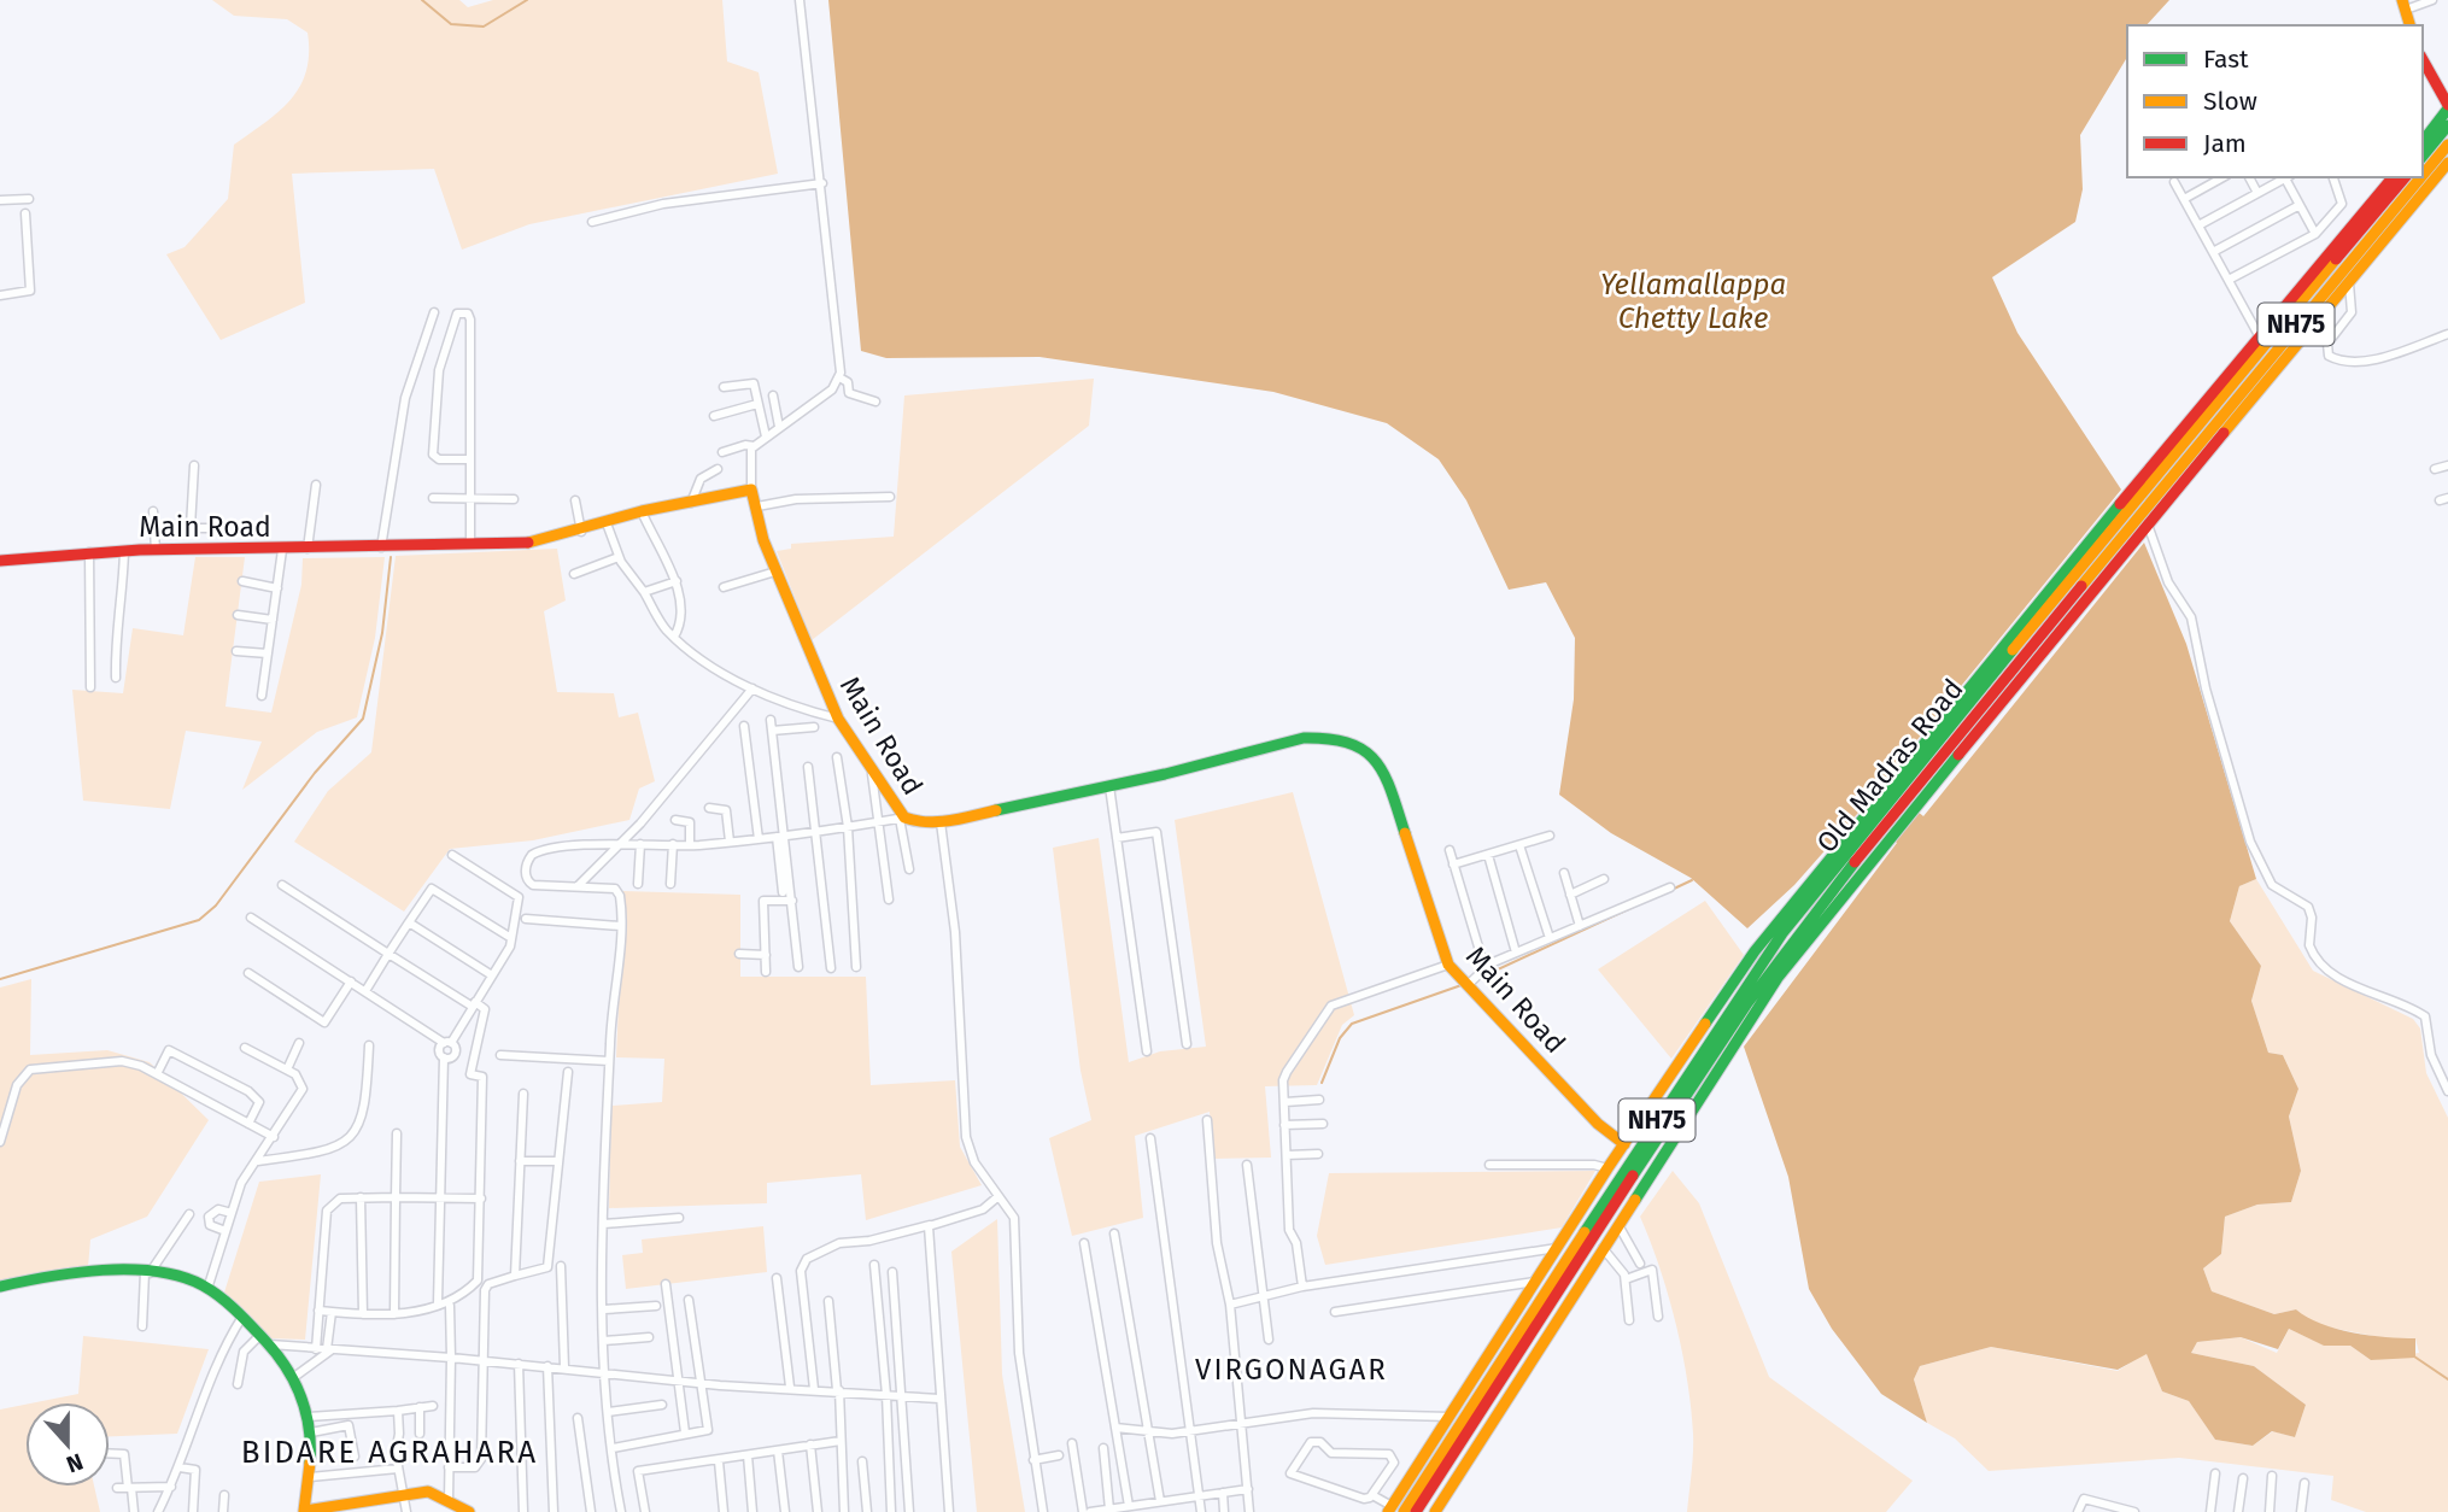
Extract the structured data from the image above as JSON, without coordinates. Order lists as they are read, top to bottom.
{
  "streets": {
    "main road": ["NH75", "Main Road", "Old Madras Road"]
  },
  "crossings": [
    ["NH75", "Old Madras Road"]
  ],
  "districts": ["VIRGONAGAR", "BIDARE AGRAHARA"],
  "water": ["Yellamallappa Chetty Lake"],
  "legend": ["Fast", "Slow", "Jam"],
  "north": "bottom"
}
